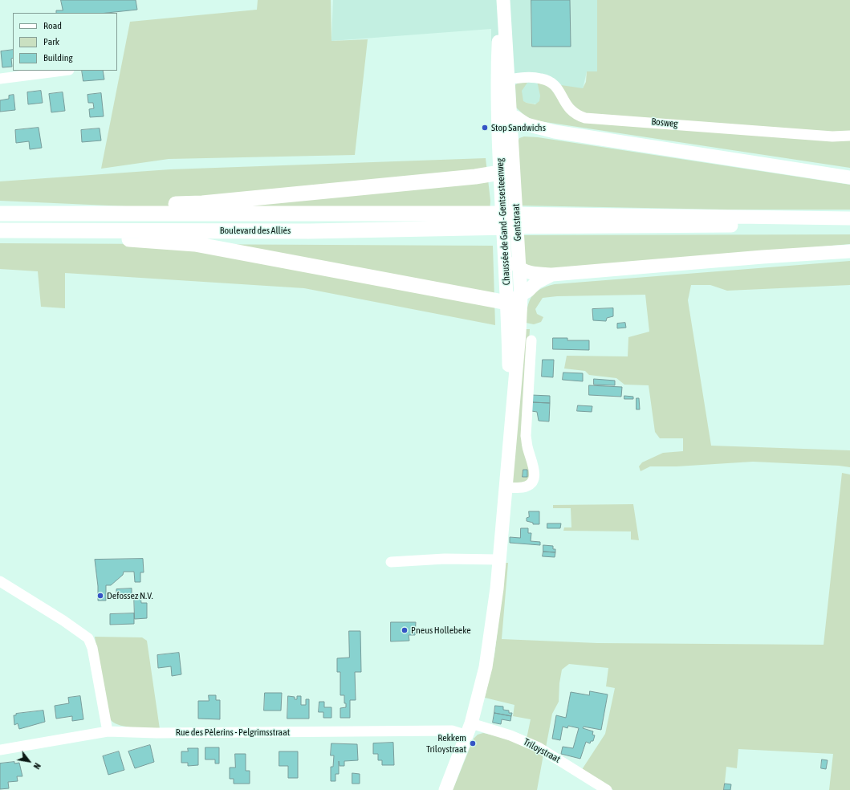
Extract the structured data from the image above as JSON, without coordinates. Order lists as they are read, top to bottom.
{
  "streets": {
    "highway": ["Boulevard des Alliés"],
    "main road": ["Chaussée de Gand - Gentsesteenweg", "Gentstraat"],
    "street": ["Bosweg", "Rue des Pèlerins - Pelgrimsstraat", "Triloystraat"]
  },
  "crossings": [
    ["Bosweg", "Chaussée de Gand - Gentsesteenweg"],
    ["Bosweg", "Gentstraat"],
    ["Chaussée de Gand - Gentsesteenweg", "Gentstraat"],
    ["Chaussée de Gand - Gentsesteenweg", "Boulevard des Alliés"],
    ["Rue des Pèlerins - Pelgrimsstraat", "Triloystraat"]
  ],
  "places": [
    "Stop Sandwichs",
    "Defossez N.V.",
    "Pneus Hollebeke",
    "Rekkem Triloystraat"
  ],
  "legend": ["Road", "Park", "Building"],
  "north": "bottom right"
}
